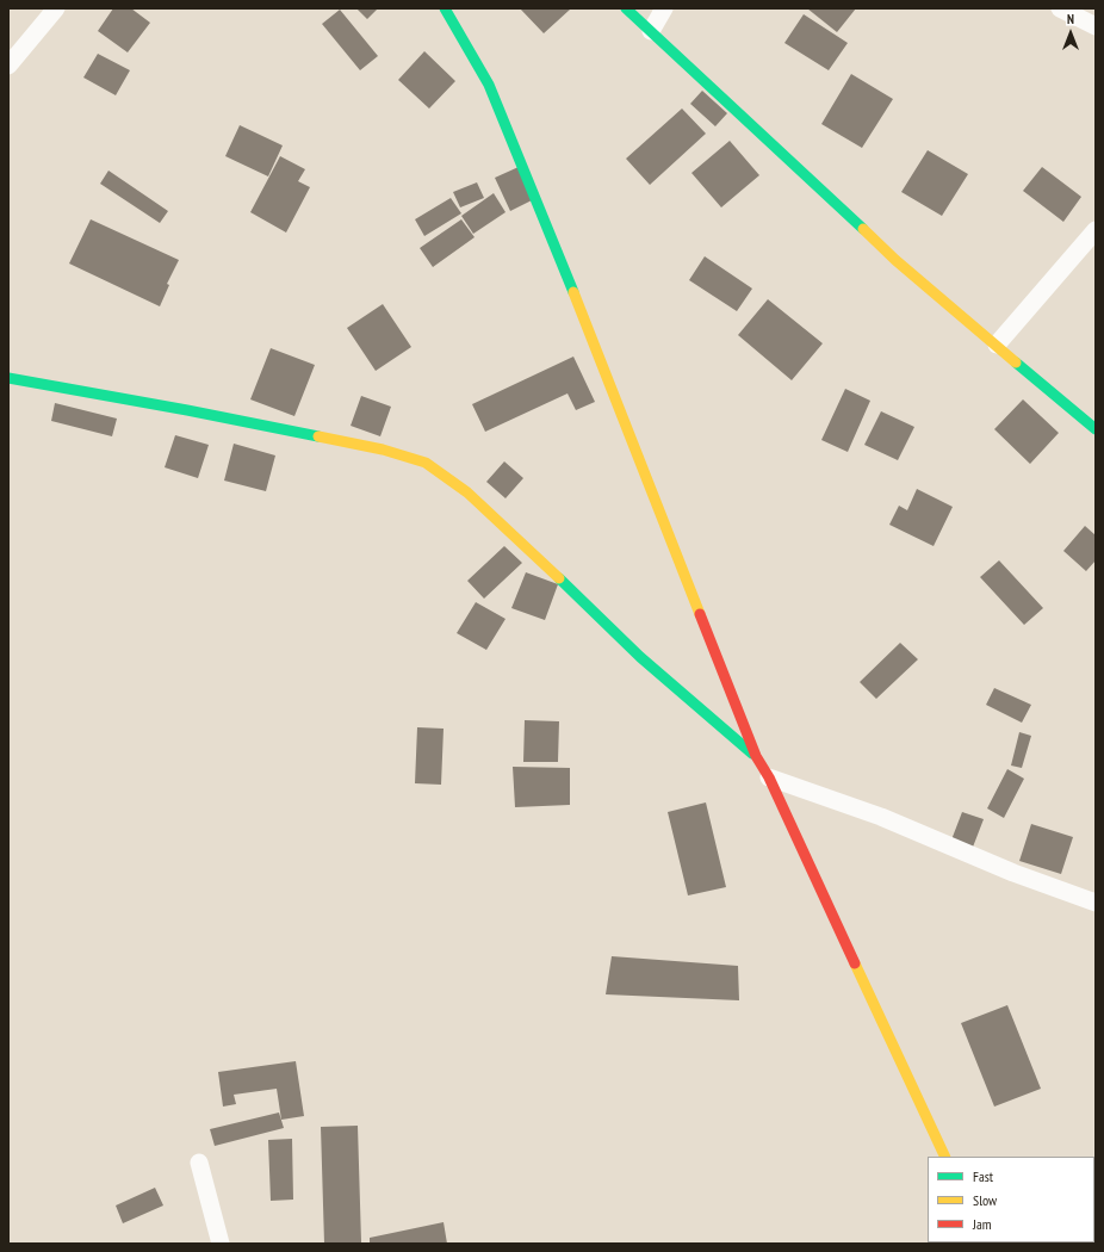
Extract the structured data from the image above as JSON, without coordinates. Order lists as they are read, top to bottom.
{
  "legend": ["Fast", "Slow", "Jam"],
  "north": "top"
}
